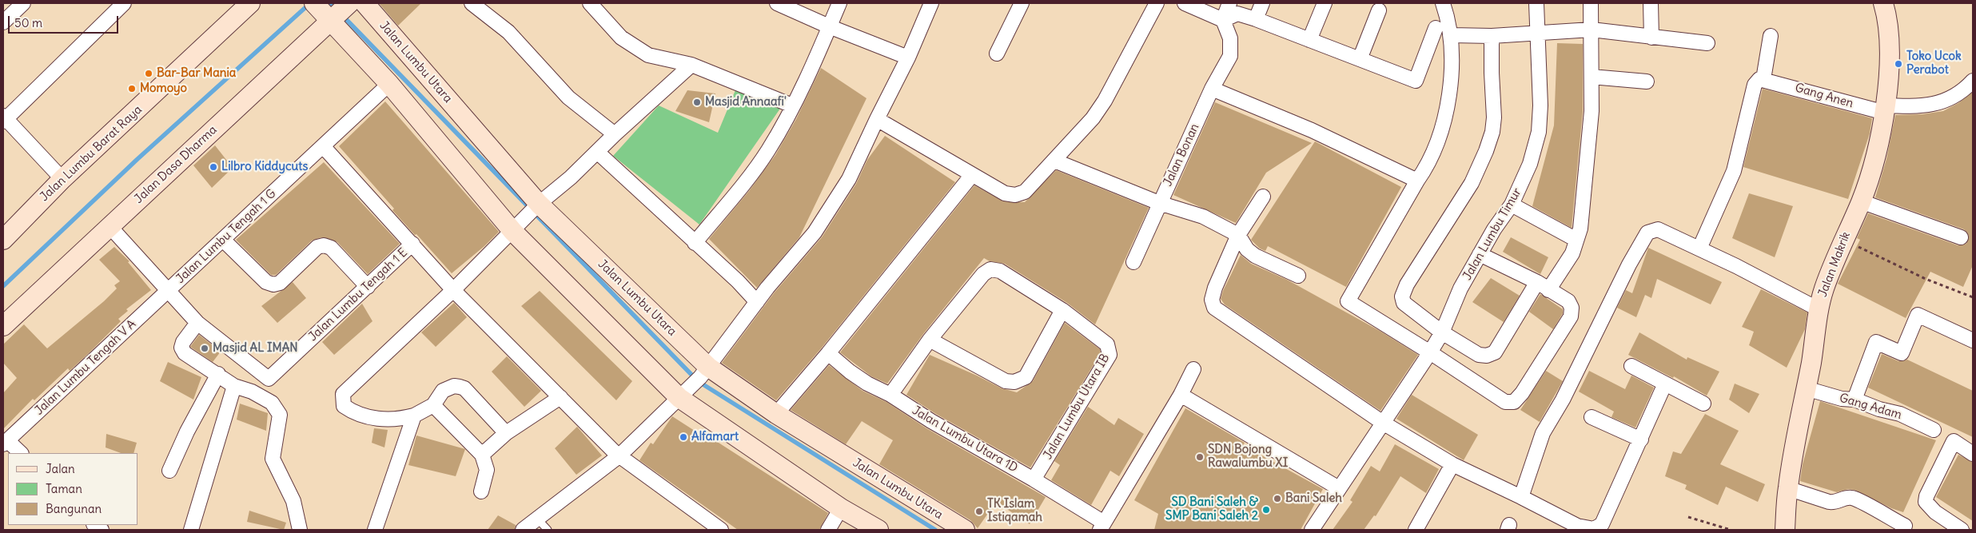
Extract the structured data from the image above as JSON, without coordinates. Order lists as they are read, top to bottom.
{
  "streets": {
    "street": [
      "Jalan Lumbu Utara",
      "Gang Anen",
      "Jalan Lumbu Barat Raya",
      "Jalan Bonan",
      "Jalan Dasa Dharma",
      "Jalan Lumbu Timur",
      "Jalan Lumbu Tengah 1 G",
      "Jalan Makrik",
      "Jalan Lumbu Tengah 1 E",
      "Jalan Lumbu Tengah V A",
      "Jalan Lumbu Utara IB",
      "Gang Adam",
      "Jalan Lumbu Utara 1D"
    ]
  },
  "crossings": [
    ["Jalan Lumbu Utara", "Jalan Dasa Dharma"],
    ["Gang Anen", "Jalan Makrik"],
    ["Jalan Lumbu Tengah 1 G", "Jalan Lumbu Tengah V A"],
    ["Jalan Makrik", "Gang Adam"],
    ["Jalan Lumbu Utara IB", "Jalan Lumbu Utara 1D"]
  ],
  "places": [
    "Toko Ucok Perabot",
    "Bar-Bar Mania",
    "Momoyo",
    "Masjid Annaafi'",
    "Lilbro Kiddycuts",
    "Masjid AL IMAN",
    "Alfamart",
    "SDN Bojong Rawalumbu XI",
    "Bani Saleh",
    "SD Bani Saleh & SMP Bani Saleh 2",
    "TK Islam Istiqamah"
  ],
  "legend": ["Jalan", "Taman", "Bangunan"],
  "scale_bar": "50 m"
}
